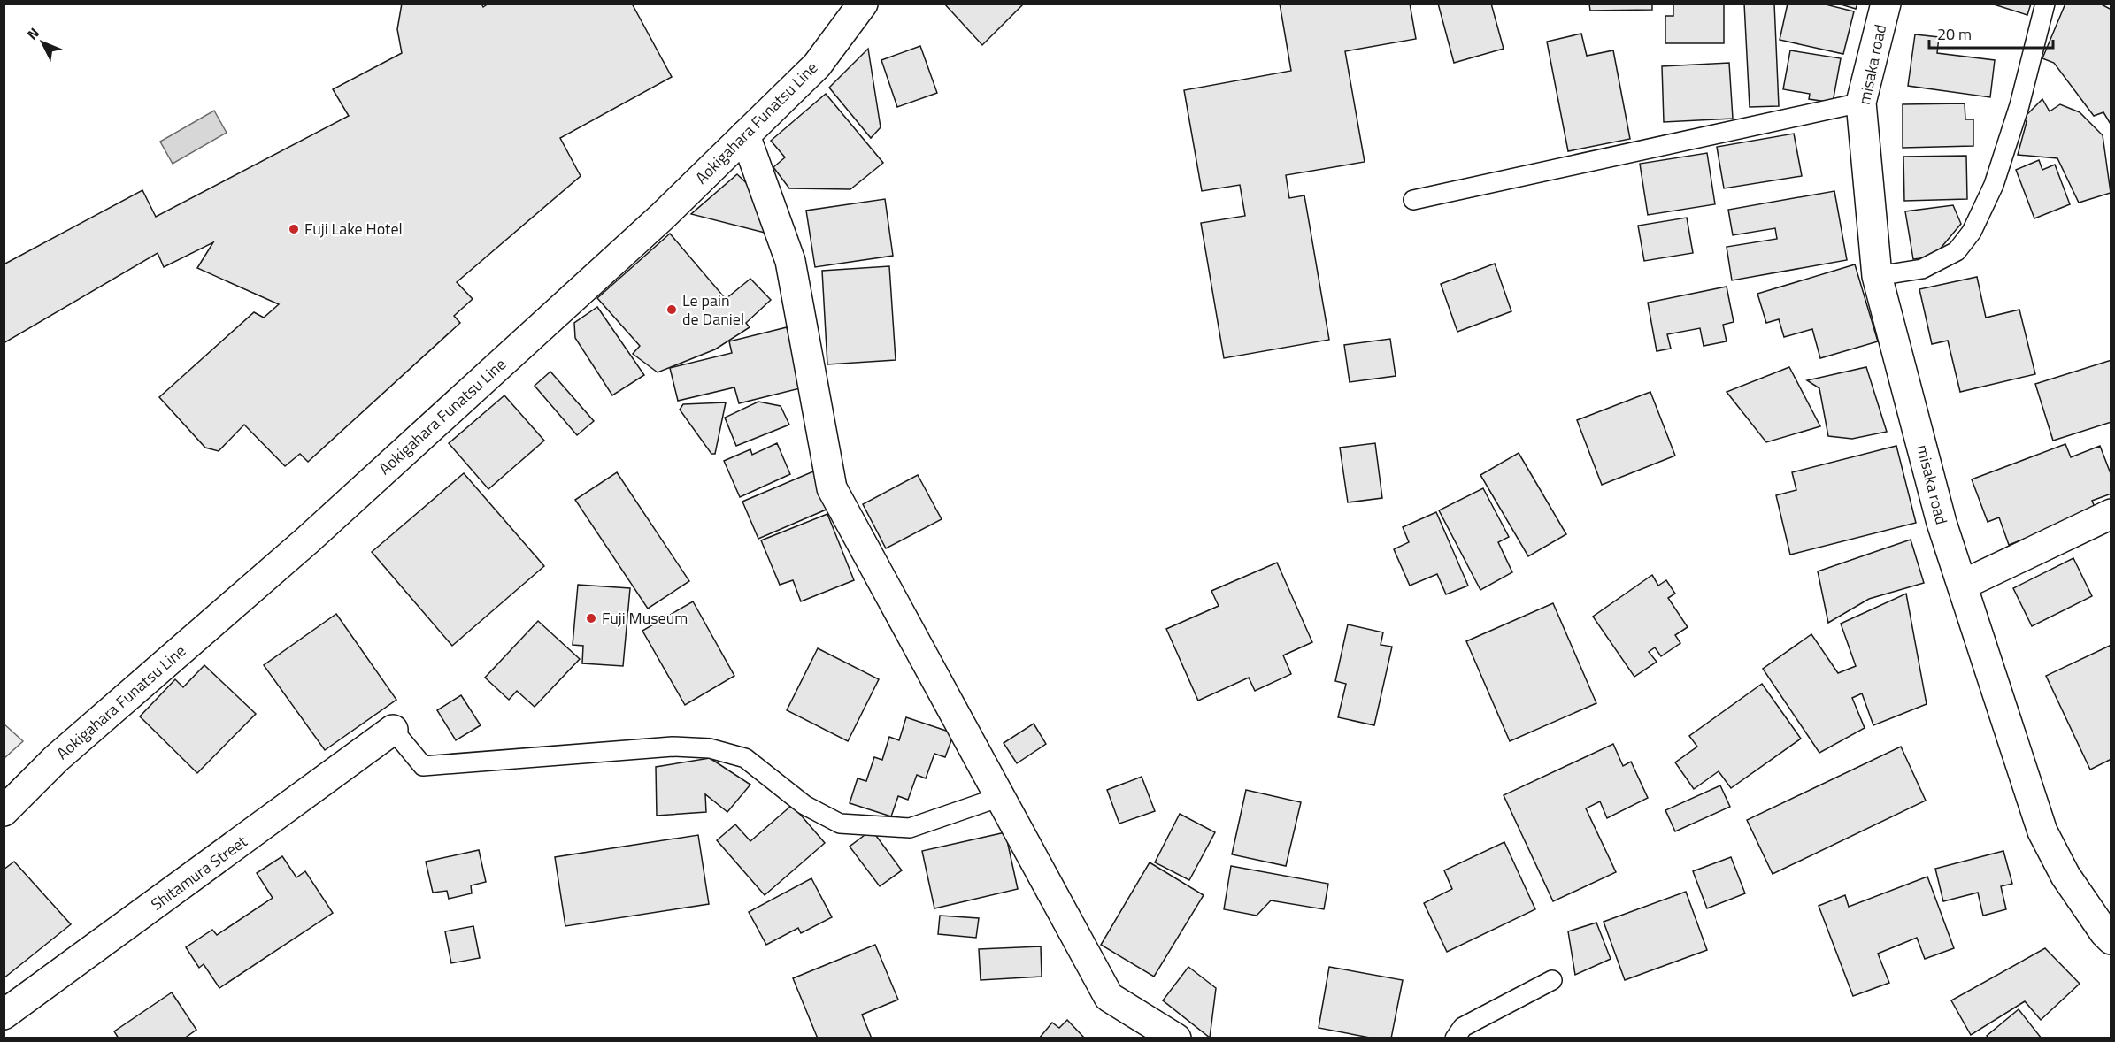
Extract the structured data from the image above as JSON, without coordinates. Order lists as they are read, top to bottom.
{
  "streets": {
    "main road": ["misaka road", "Aokigahara Funatsu Line", "Shitamura Street"]
  },
  "places": ["Fuji Lake Hotel", "Le pain de Daniel", "Fuji Museum"],
  "scale_bar": "20 m",
  "north": "top left"
}
